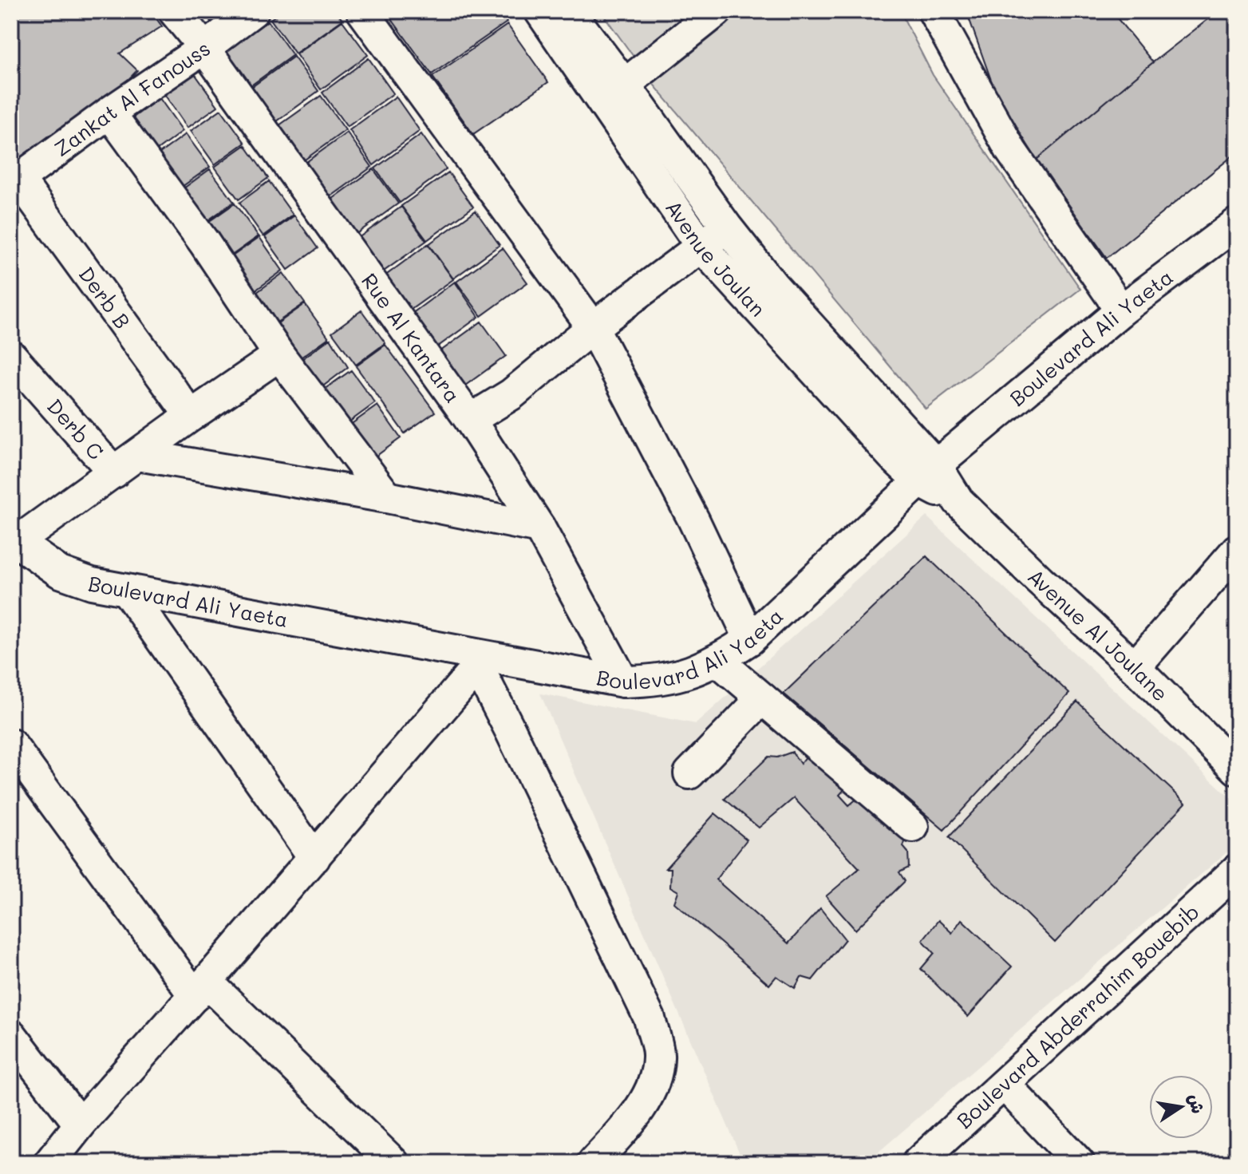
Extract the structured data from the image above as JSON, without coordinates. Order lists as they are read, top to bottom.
{
  "streets": {
    "street": [
      "Zankat Al Fanouss",
      "Avenue Joulan",
      "Derb B",
      "Boulevard Ali Yaeta",
      "Rue Al Kantara",
      "Derb C",
      "Avenue Al Joulane",
      "Boulevard Abderrahim Bouebib"
    ]
  },
  "crossings": [
    ["Zankat Al Fanouss", "Derb B"],
    ["Zankat Al Fanouss", "Rue Al Kantara"],
    ["Avenue Joulan", "Boulevard Ali Yaeta"],
    ["Avenue Joulan", "Avenue Al Joulane"],
    ["Boulevard Ali Yaeta", "Rue Al Kantara"],
    ["Boulevard Ali Yaeta", "Avenue Al Joulane"]
  ],
  "north": "right"
}
